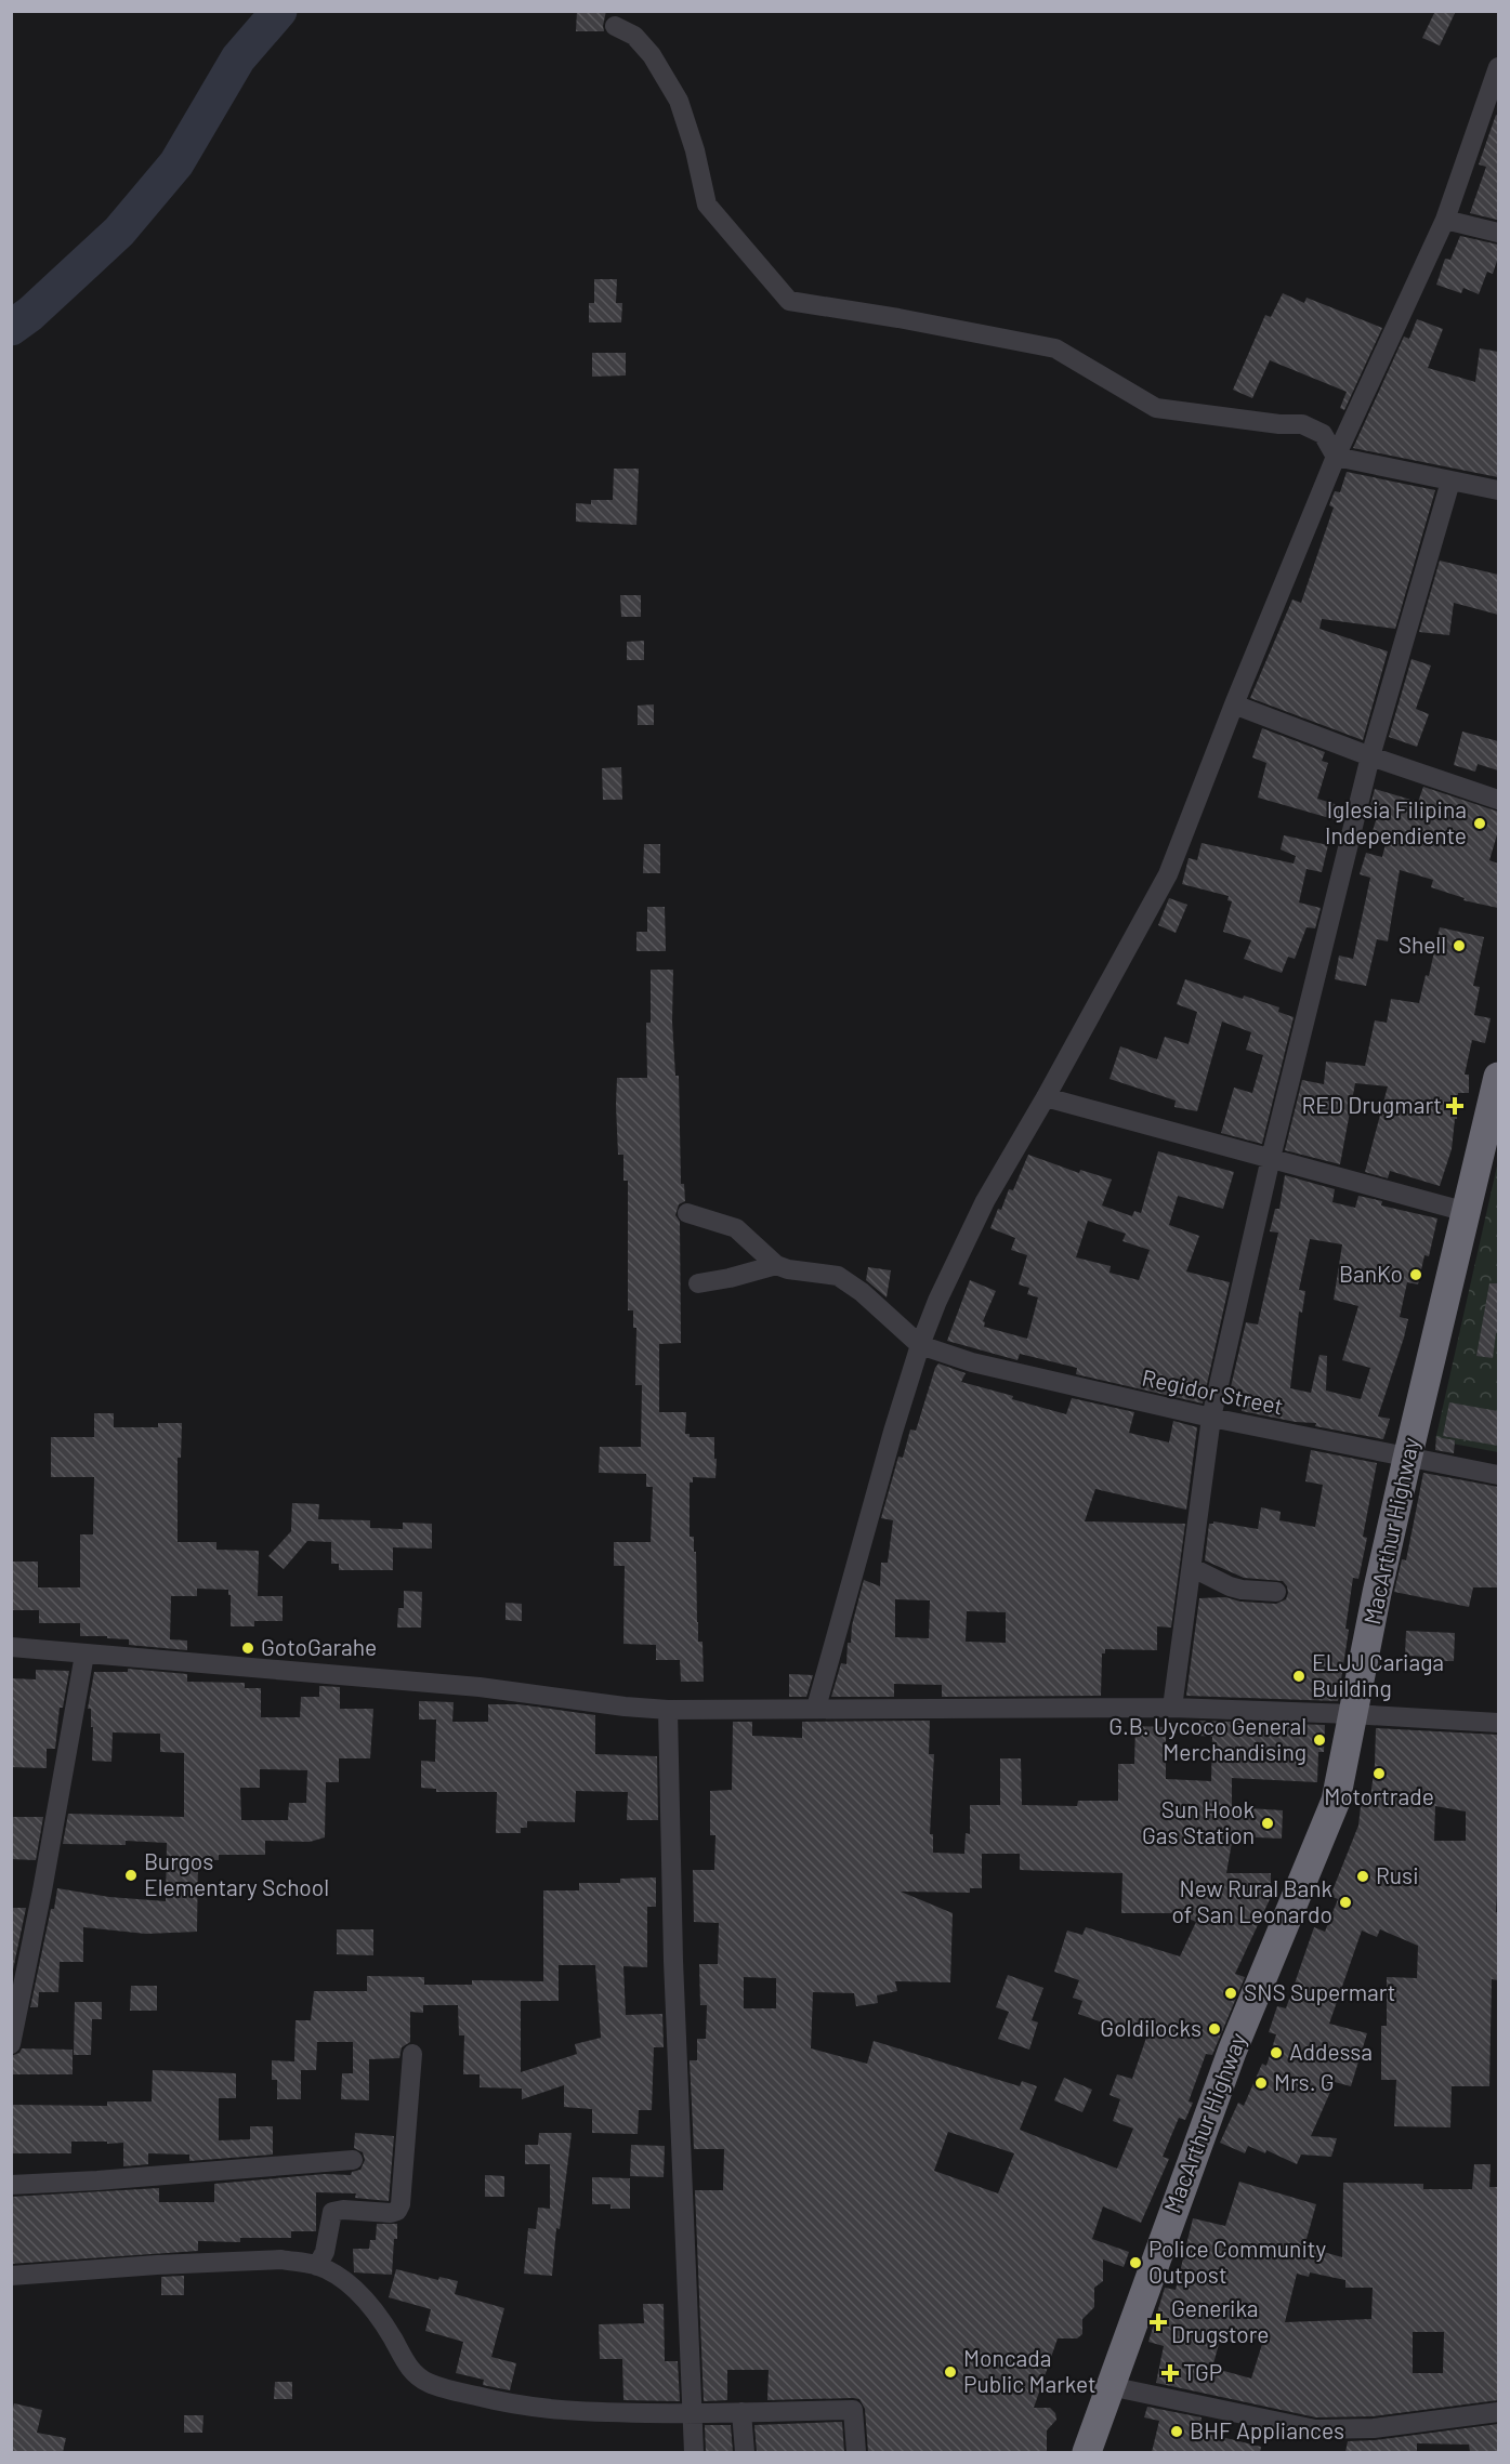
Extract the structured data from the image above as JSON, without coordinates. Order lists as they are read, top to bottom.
{
  "streets": {
    "highway": ["MacArthur Highway"],
    "street": ["Regidor Street"]
  },
  "crossings": [
    ["Regidor Street", "MacArthur Highway"]
  ],
  "places": {
    "other": [
      "Iglesia Filipina Independiente",
      "Shell",
      "BanKo",
      "GotoGarahe",
      "ELJJ Cariaga Building",
      "G.B. Uycoco General Merchandising",
      "Motortrade",
      "Sun Hook Gas Station",
      "Burgos Elementary School",
      "Rusi",
      "New Rural Bank of San Leonardo",
      "SNS Supermart",
      "Goldilocks",
      "Addessa",
      "Mrs. G",
      "Police Community Outpost",
      "Moncada Public Market",
      "BHF Appliances"
    ],
    "health": ["RED Drugmart", "Generika Drugstore", "TGP"]
  }
}
